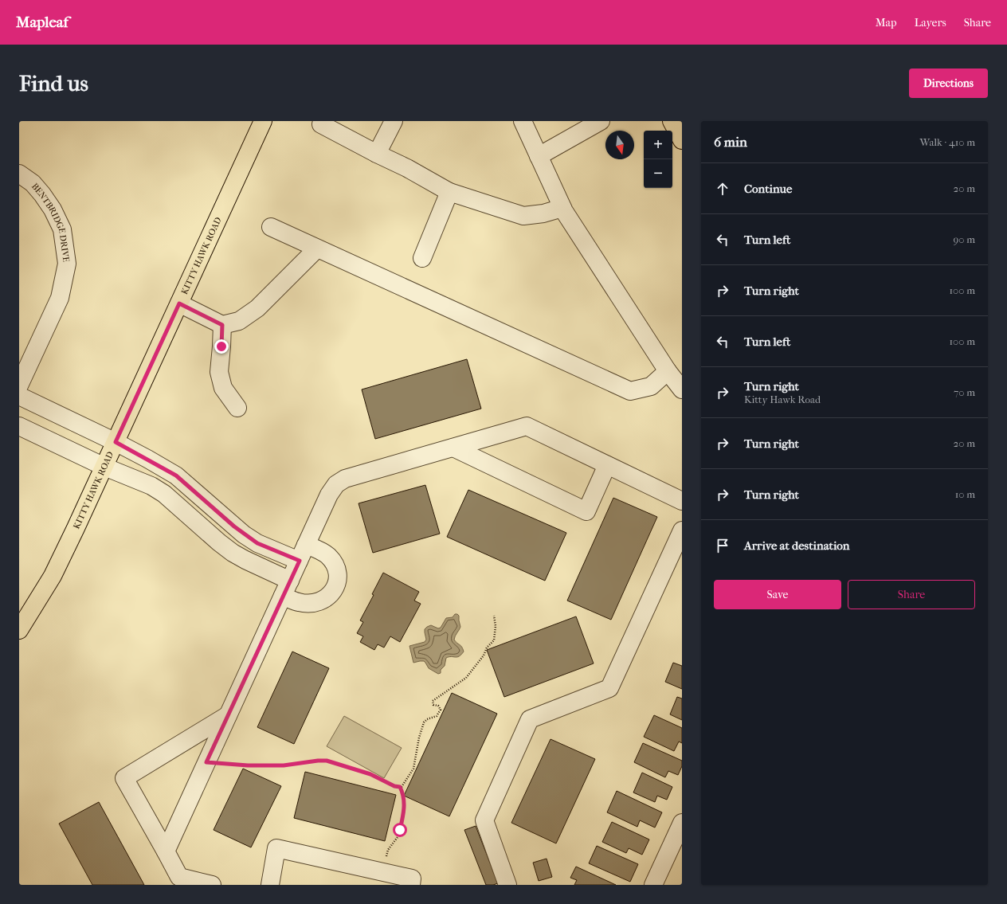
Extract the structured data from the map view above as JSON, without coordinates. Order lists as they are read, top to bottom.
{
  "streets": {
    "main road": ["KITTY HAWK ROAD"],
    "street": ["BENTBRIDGE DRIVE"]
  },
  "north": "bottom",
  "page": {
    "header": "Mapleaf",
    "nav": ["Map", "Layers", "Share"],
    "buttons": [
      "Directions",
      ["Save", "Share"]
    ],
    "title": "Find us",
    "heading": ["6 min", "Walk · 410 m"],
    "map_buttons": ["+", "−"],
    "list": [
      ["Continue", "20 m"],
      ["Turn left", "90 m"],
      ["Turn right", "100 m"],
      ["Turn left", "100 m"],
      ["Turn right", "Kitty Hawk Road", "70 m"],
      ["Turn right", "20 m"],
      ["Turn right", "10 m"],
      "Arrive at destination"
    ]
  }
}
